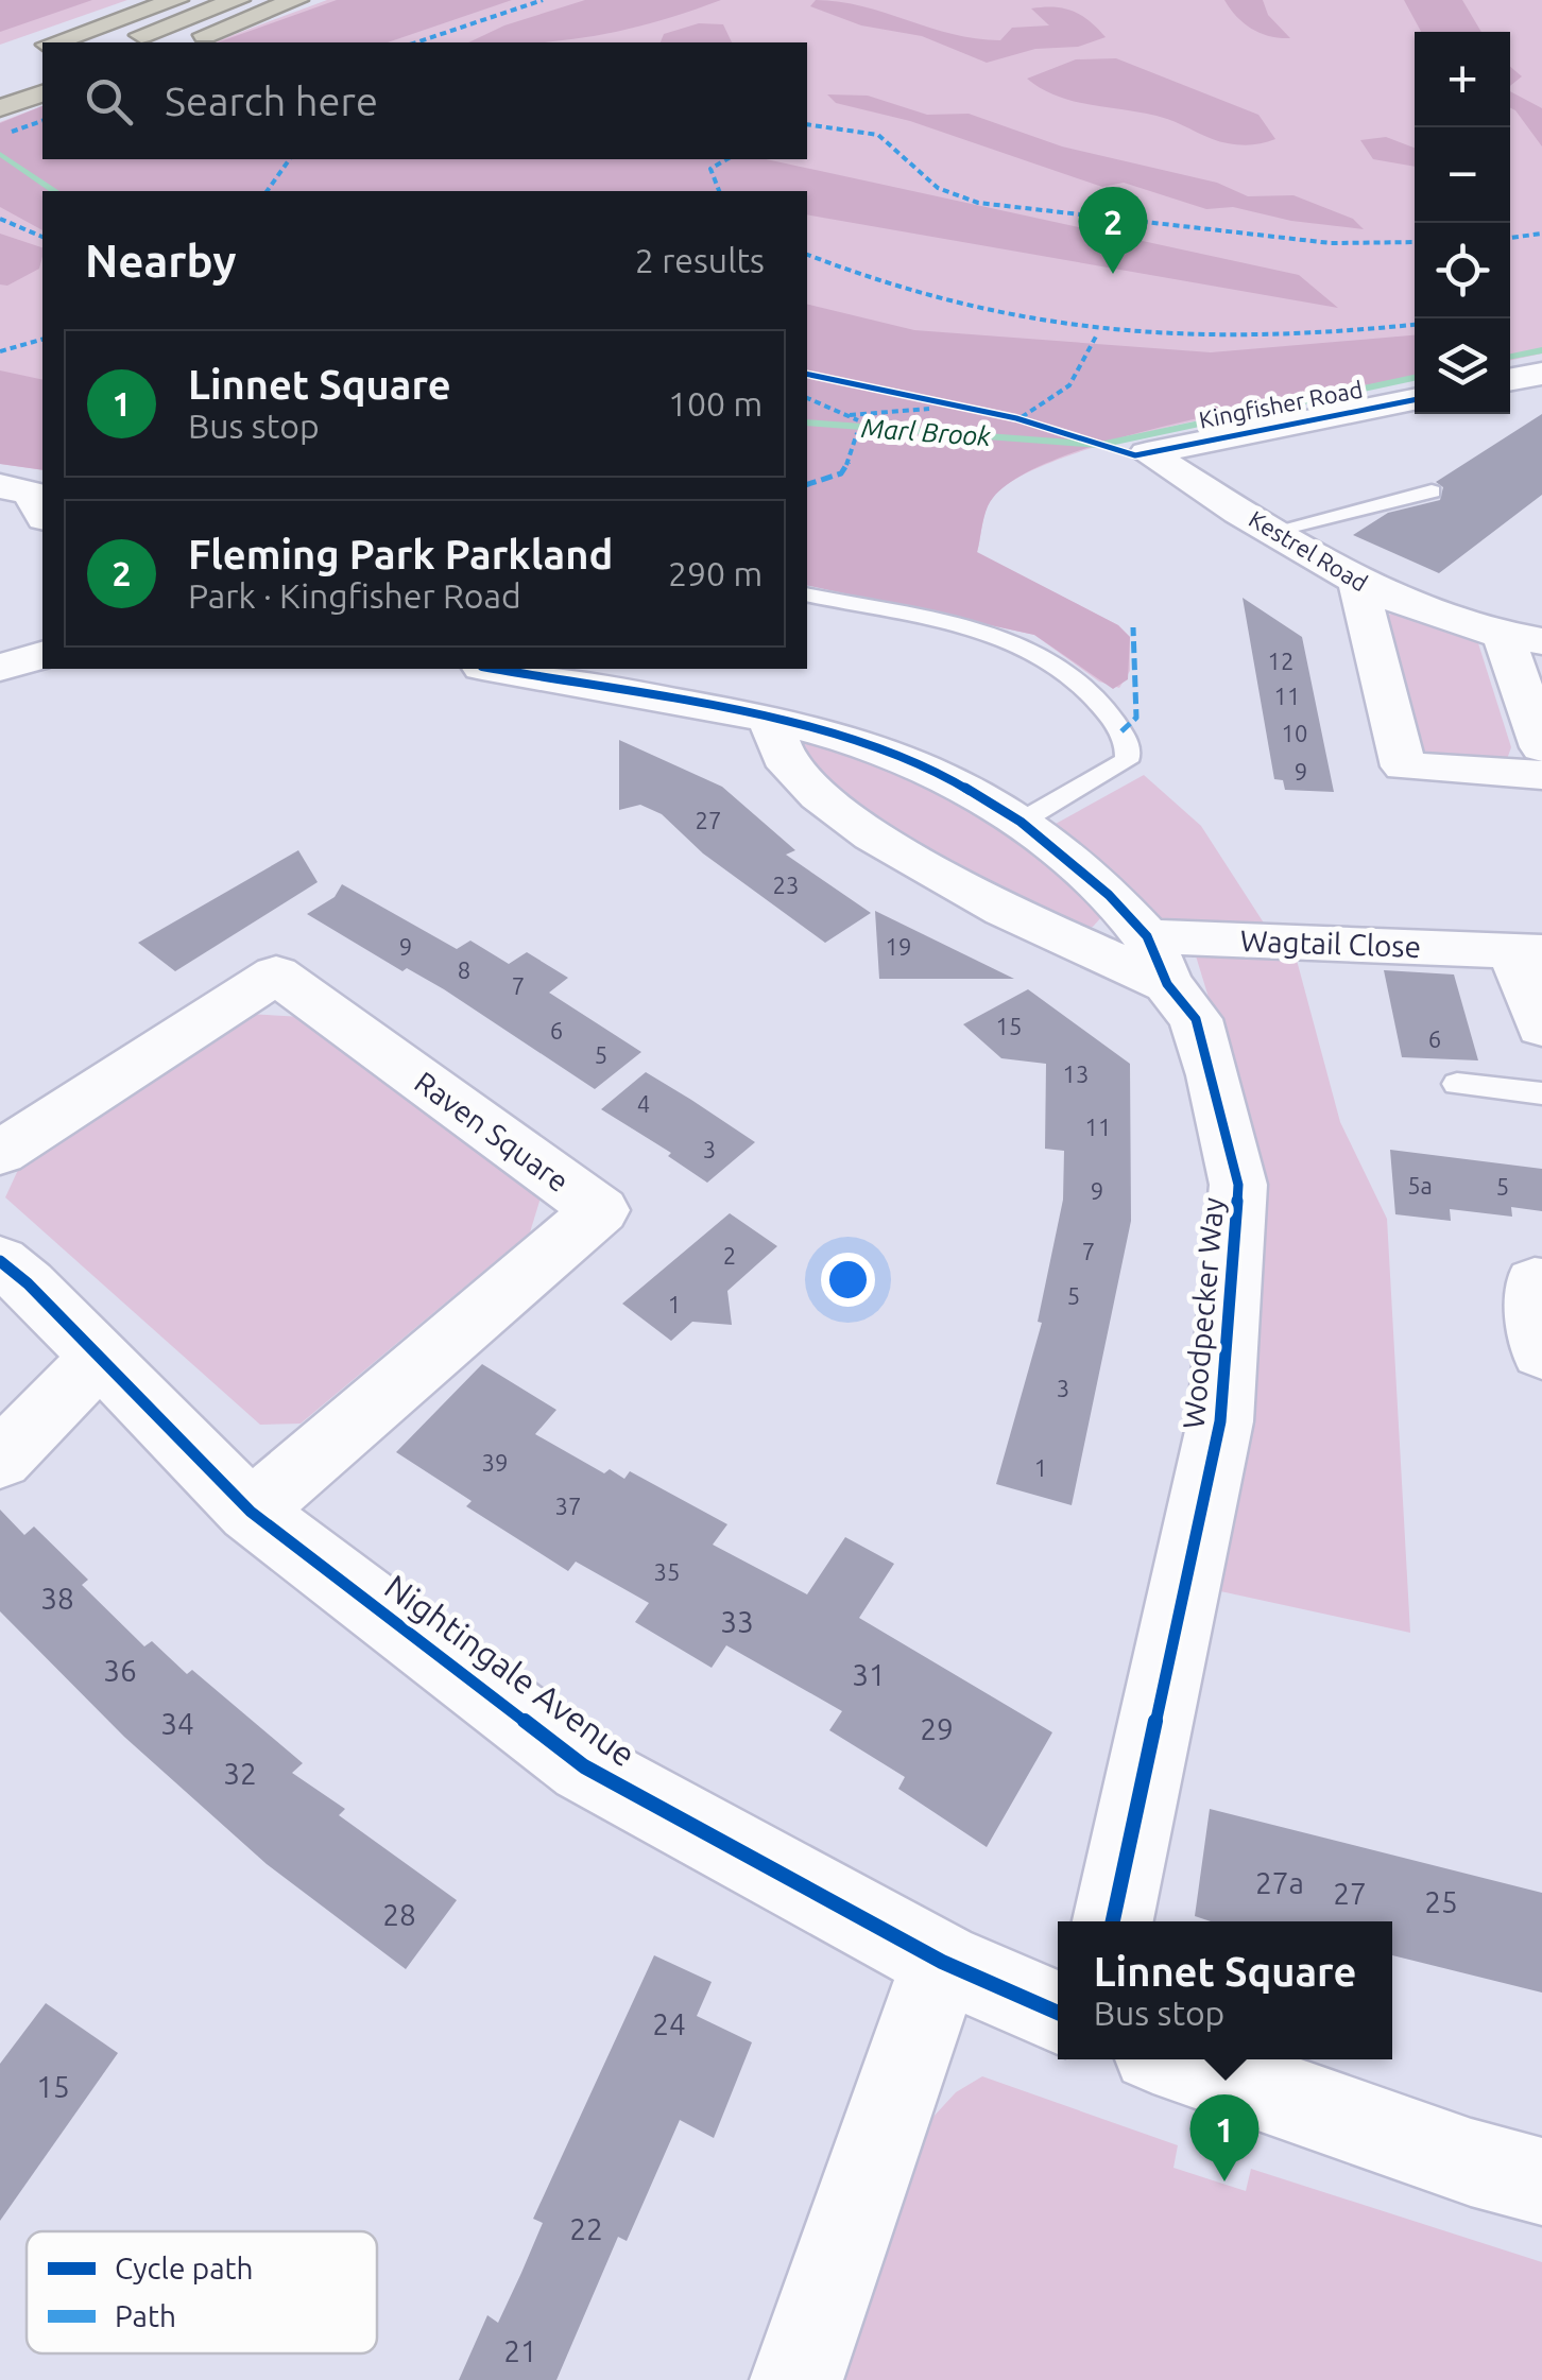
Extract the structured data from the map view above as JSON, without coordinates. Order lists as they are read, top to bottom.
{
  "streets": {
    "street": [
      "Kingfisher Road",
      "Kestrel Road",
      "Wagtail Close",
      "Raven Square",
      "Woodpecker Way",
      "Nightingale Avenue"
    ]
  },
  "crossings": [
    ["Kingfisher Road", "Kestrel Road"],
    ["Wagtail Close", "Woodpecker Way"],
    ["Raven Square", "Nightingale Avenue"]
  ],
  "water": ["Marl Brook"],
  "house_numbers": [
    "12",
    "11",
    "10",
    "9",
    "27",
    "23",
    "9",
    "19",
    "8",
    "7",
    "15",
    "6",
    "6",
    "5",
    "13",
    "4",
    "11",
    "3",
    "5a",
    "5",
    "9",
    "7",
    "2",
    "5",
    "1",
    "3",
    "39",
    "1",
    "37",
    "35",
    "38",
    "33",
    "36",
    "31",
    "34",
    "29",
    "32",
    "27a",
    "27",
    "25",
    "28",
    "24",
    "15",
    "22",
    "21"
  ],
  "legend": ["Cycle path", "Path"],
  "page": {
    "map_buttons": ["+", "−"],
    "search": "Search here",
    "pins": ["2", "1"],
    "heading": ["Nearby", "2 results"],
    "list": [
      {
        "mark": "1",
        "name": "Linnet Square",
        "note": "Bus stop",
        "value": "100 m"
      },
      {
        "mark": "2",
        "name": "Fleming Park Parkland",
        "note": "Park · Kingfisher Road",
        "value": "290 m"
      }
    ],
    "popup": ["Linnet Square", "Bus stop"]
  }
}
